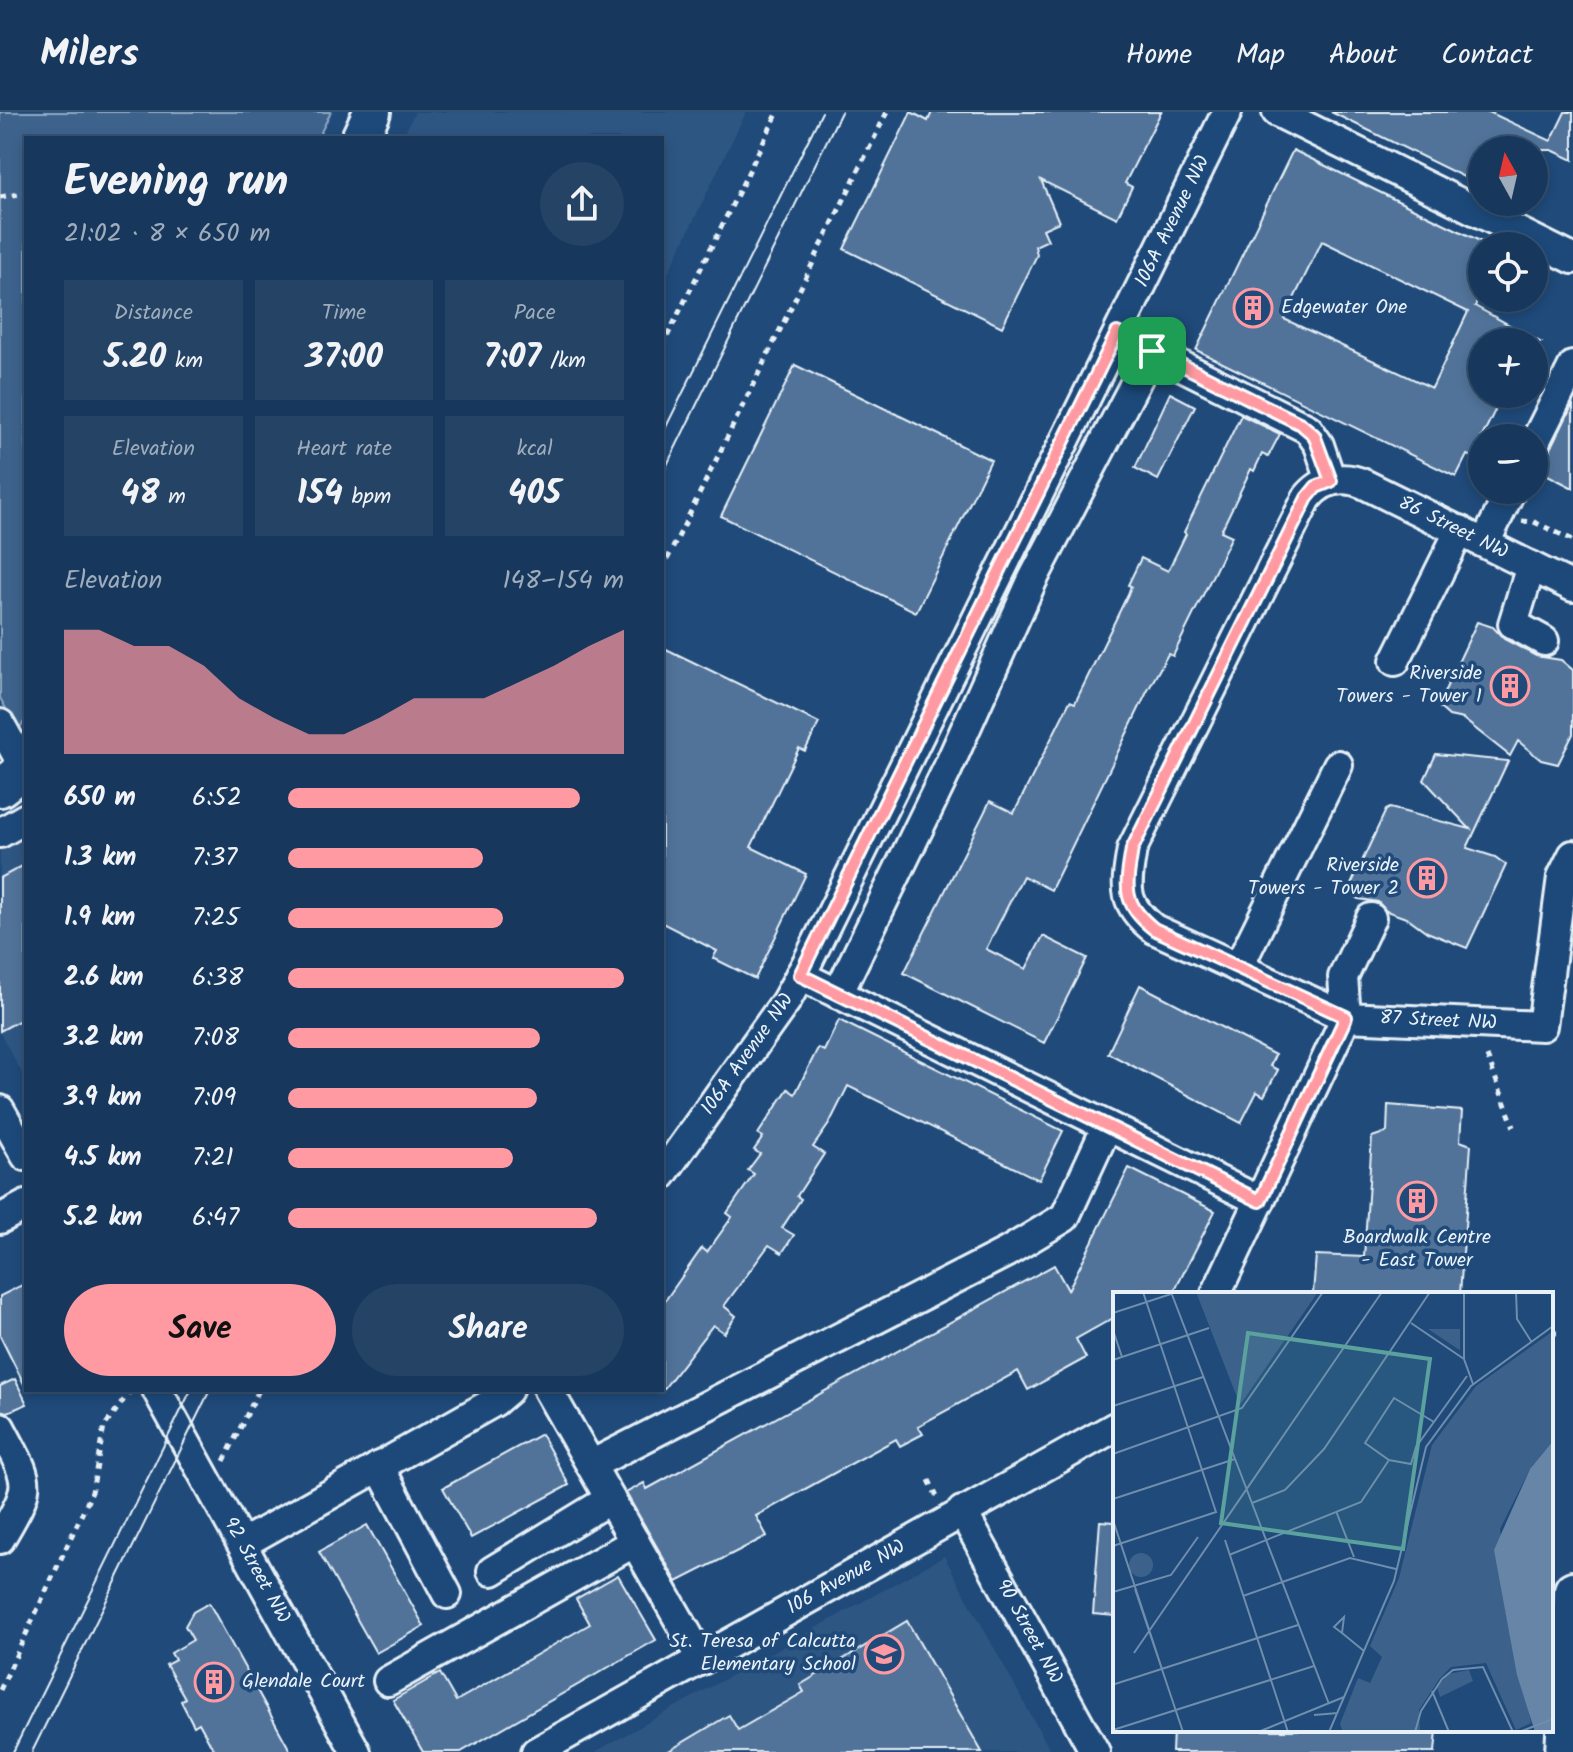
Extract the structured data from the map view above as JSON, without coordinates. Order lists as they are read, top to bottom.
{
  "streets": {
    "street": [
      "106A Avenue NW",
      "86 Street NW",
      "87 Street NW",
      "92 Street NW",
      "106 Avenue NW",
      "90 Street NW"
    ]
  },
  "crossings": [
    ["86 Street NW", "87 Street NW"],
    ["106 Avenue NW", "90 Street NW"]
  ],
  "places": {
    "building": [
      "Edgewater One",
      "Riverside Towers - Tower 1",
      "Riverside Towers - Tower 2",
      "Boardwalk Centre - East Tower",
      "Glendale Court"
    ],
    "school or university": ["St. Teresa of Calcutta Elementary School"]
  },
  "north": "top",
  "page": {
    "header": "Milers",
    "nav": [
      "Home",
      "Map",
      "About",
      "Contact"
    ],
    "map_buttons": ["+", "−"],
    "heading": ["Evening run", "21:02 · 8 × 650 m"],
    "stats": [
      ["Distance", "5.20 km"],
      ["Time", "37:00"],
      ["Pace", "7:07 /km"],
      ["Elevation", "48 m"],
      ["Heart rate", "154 bpm"],
      ["kcal", "405"]
    ],
    "chart": ["Elevation", "148–154 m"],
    "list": [
      {
        "name": "650 m",
        "note": "6:52"
      },
      {
        "name": "1.3 km",
        "note": "7:37"
      },
      {
        "name": "1.9 km",
        "note": "7:25"
      },
      {
        "name": "2.6 km",
        "note": "6:38"
      },
      {
        "name": "3.2 km",
        "note": "7:08"
      },
      {
        "name": "3.9 km",
        "note": "7:09"
      },
      {
        "name": "4.5 km",
        "note": "7:21"
      },
      {
        "name": "5.2 km",
        "note": "6:47"
      }
    ],
    "buttons": ["Save", "Share"]
  }
}
